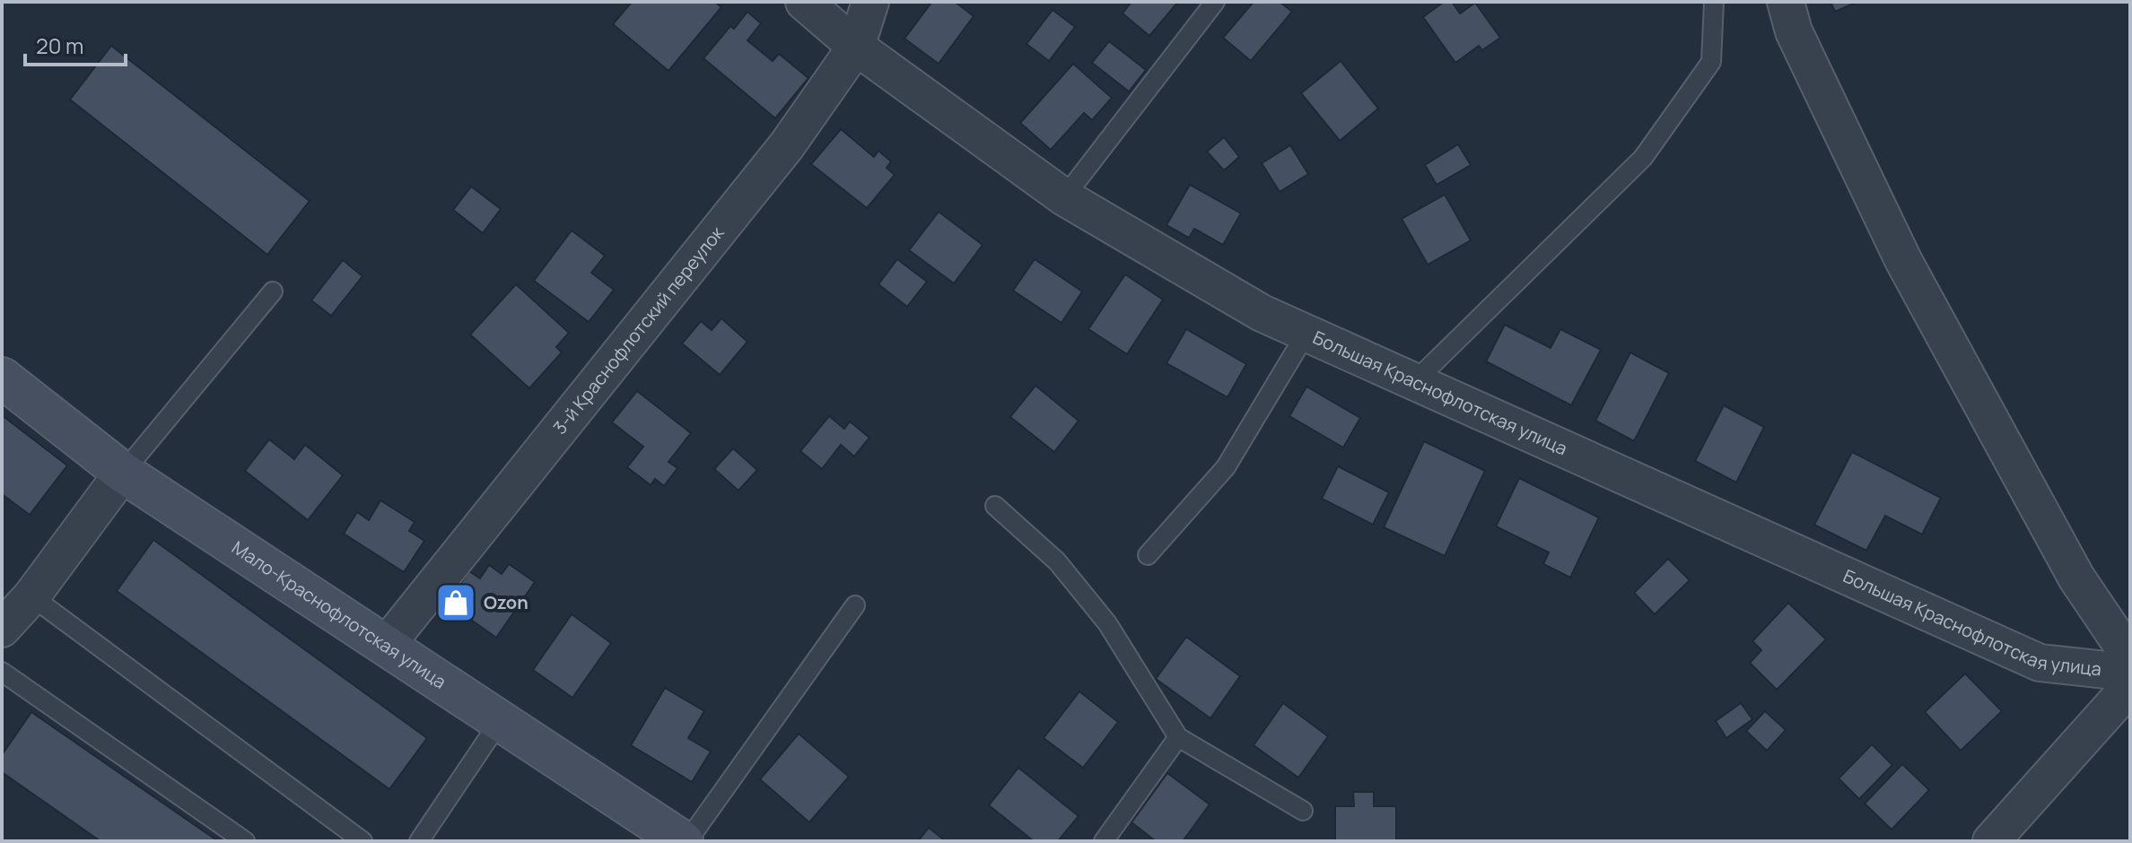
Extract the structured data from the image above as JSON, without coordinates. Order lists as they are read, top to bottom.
{
  "streets": {
    "street": ["3-й Краснофлотский переулок", "Большая Краснофлотская улица", "Мало-Краснофлотская улица"]
  },
  "crossings": [
    ["3-й Краснофлотский переулок", "Большая Краснофлотская улица"],
    ["3-й Краснофлотский переулок", "Мало-Краснофлотская улица"]
  ],
  "places": {
    "shop": ["Ozon"]
  },
  "scale_bar": "20 m"
}
